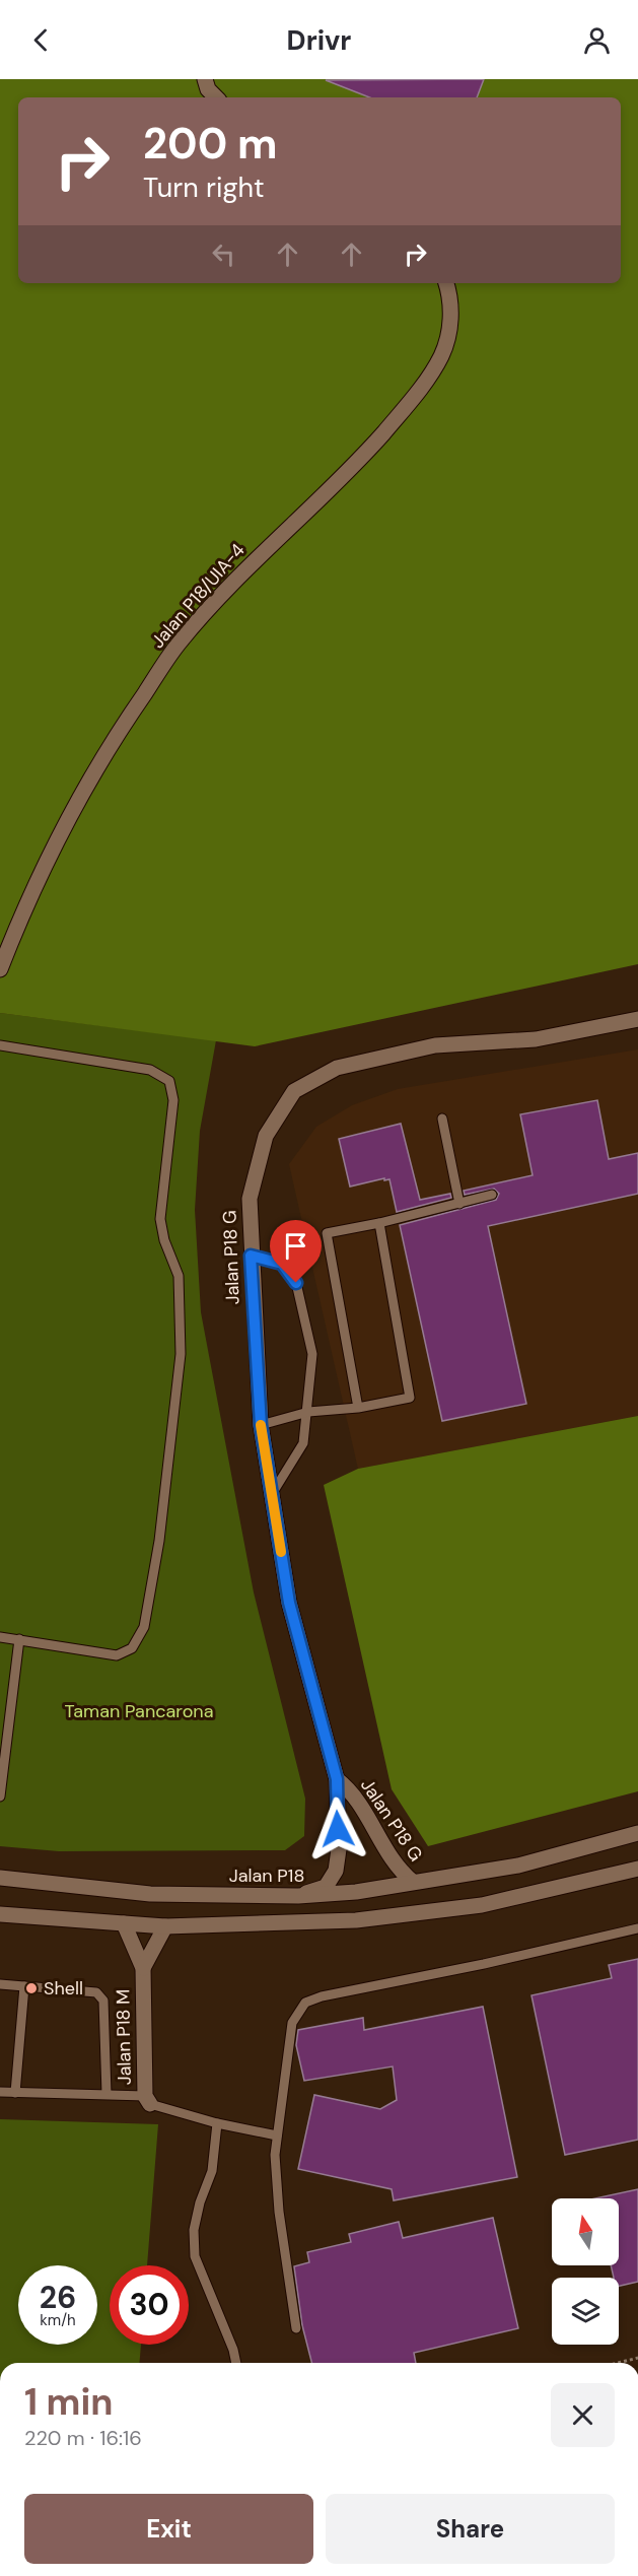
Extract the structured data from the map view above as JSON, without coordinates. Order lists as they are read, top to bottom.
{
  "streets": {
    "street": [
      "Jalan P18/UIA-4",
      "Jalan P18 G",
      "Jalan P18",
      "Jalan P18 M"
    ]
  },
  "crossings": [
    ["Jalan P18 G", "Jalan P18"]
  ],
  "parks": ["Taman Pancarona"],
  "places": ["Shell"],
  "north": "top",
  "page": {
    "header": "Drivr",
    "turn": ["200 m", "Turn right"],
    "speed": "26 km/h",
    "limit": "30",
    "heading": ["1 min", "220 m · 16:16"],
    "buttons": ["Exit", "Share"]
  }
}
